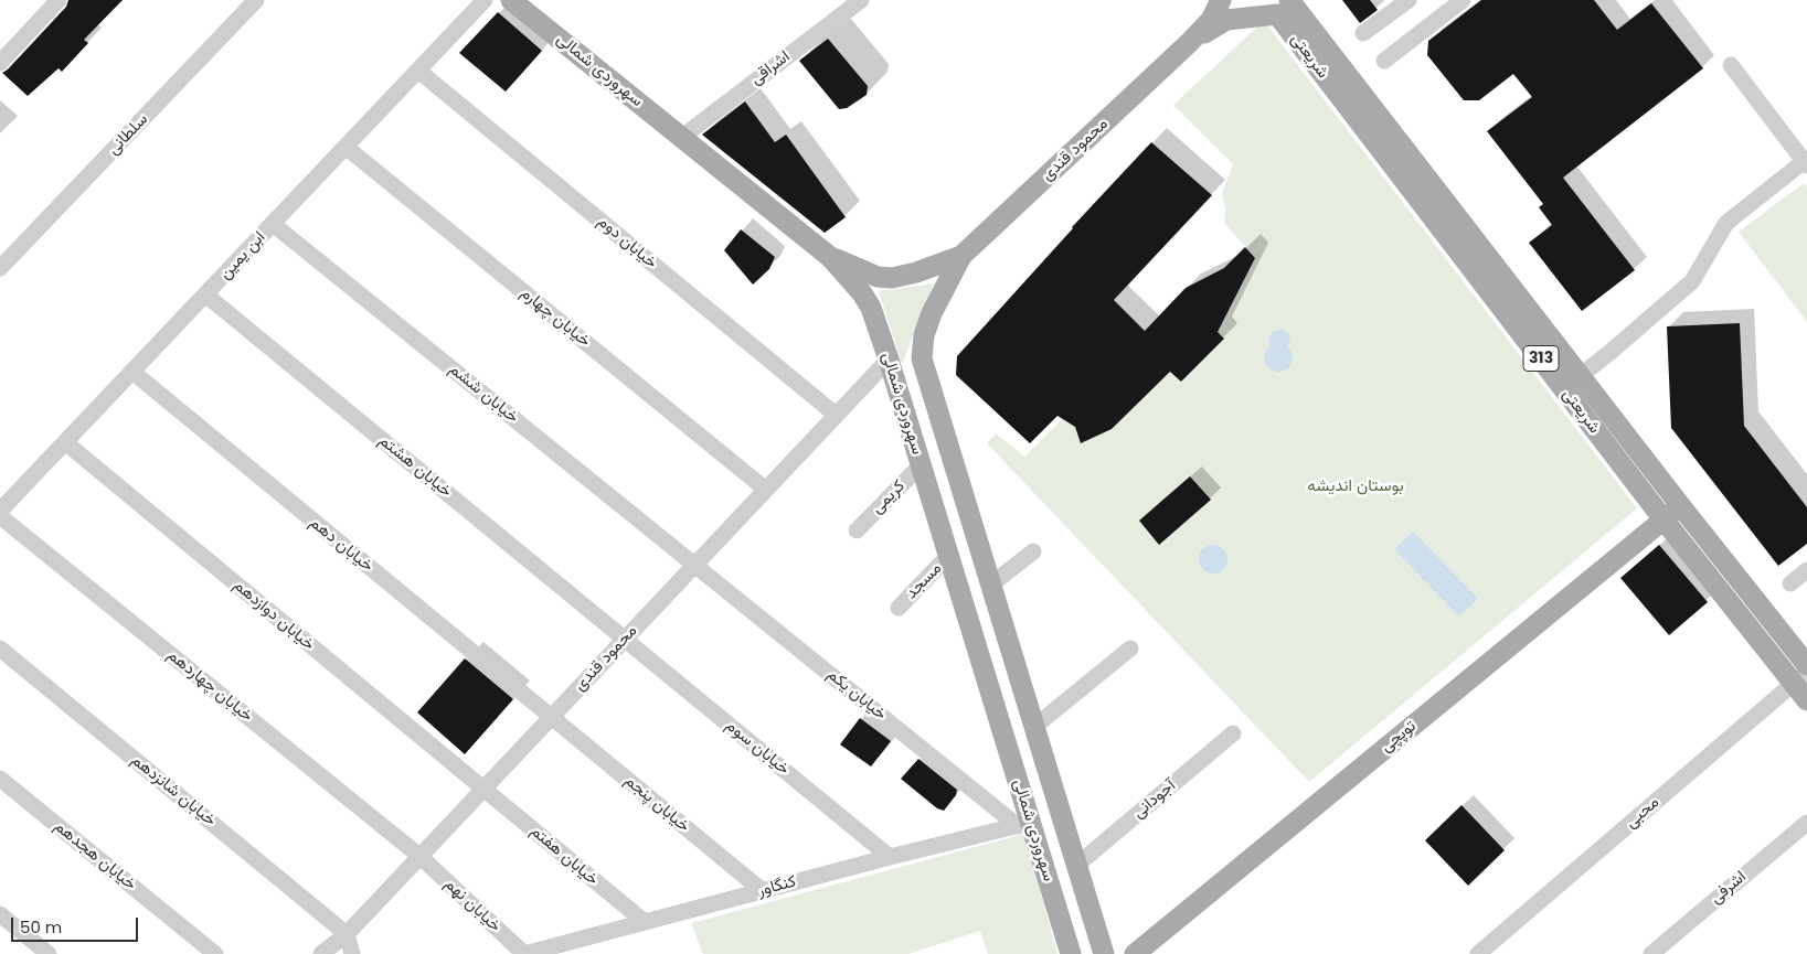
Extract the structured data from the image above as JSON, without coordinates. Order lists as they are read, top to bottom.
{
  "streets": {
    "main road": [
      "شریعتی",
      "سهروردی شمالی",
      "محمود قندی",
      "313",
      "توپچی"
    ],
    "street": [
      "اشراقی",
      "سلطانی",
      "خیابان دوم",
      "ابن یمین",
      "خیابان چهارم",
      "خیابان ششم",
      "خیابان هشتم",
      "کریمی",
      "خیابان دهم",
      "مسجد",
      "خیابان دوازدهم",
      "خیابان چهاردهم",
      "خیابان یکم",
      "خیابان سوم",
      "خیابان شانزدهم",
      "آجودانی",
      "خیابان پنجم",
      "محبی",
      "خیابان هجدهم",
      "خیابان هفتم",
      "کنگاور",
      "اشرفی",
      "خیابان نهم"
    ]
  },
  "crossings": [
    ["شریعتی", "محمود قندی"],
    ["شریعتی", "توپچی"],
    ["شریعتی", "محبی"],
    ["اشراقی", "سهروردی شمالی"],
    ["سهروردی شمالی", "محمود قندی"],
    ["سهروردی شمالی", "کریمی"],
    ["سهروردی شمالی", "مسجد"],
    ["سهروردی شمالی", "خیابان یکم"],
    ["سهروردی شمالی", "آجودانی"],
    ["سهروردی شمالی", "کنگاور"],
    ["محمود قندی", "خیابان دوم"],
    ["محمود قندی", "خیابان چهارم"],
    ["محمود قندی", "خیابان ششم"],
    ["محمود قندی", "خیابان هشتم"],
    ["محمود قندی", "خیابان دهم"],
    ["محمود قندی", "خیابان دوازدهم"],
    ["محمود قندی", "خیابان چهاردهم"],
    ["محمود قندی", "خیابان یکم"],
    ["محمود قندی", "خیابان سوم"],
    ["محمود قندی", "خیابان شانزدهم"],
    ["محمود قندی", "خیابان پنجم"],
    ["محمود قندی", "خیابان هفتم"],
    ["محمود قندی", "خیابان نهم"],
    ["خیابان دوم", "ابن یمین"],
    ["ابن یمین", "خیابان چهارم"],
    ["ابن یمین", "خیابان ششم"],
    ["ابن یمین", "خیابان هشتم"],
    ["ابن یمین", "خیابان دهم"],
    ["ابن یمین", "خیابان دوازدهم"],
    ["خیابان ششم", "خیابان یکم"],
    ["خیابان هشتم", "خیابان سوم"],
    ["خیابان دهم", "خیابان پنجم"],
    ["خیابان دوازدهم", "خیابان هفتم"],
    ["خیابان چهاردهم", "خیابان نهم"],
    ["خیابان یکم", "کنگاور"],
    ["خیابان سوم", "کنگاور"],
    ["خیابان پنجم", "کنگاور"],
    ["خیابان هفتم", "کنگاور"],
    ["کنگاور", "خیابان نهم"]
  ],
  "parks": ["بوستان اندیشه"],
  "scale_bar": "50 m"
}
